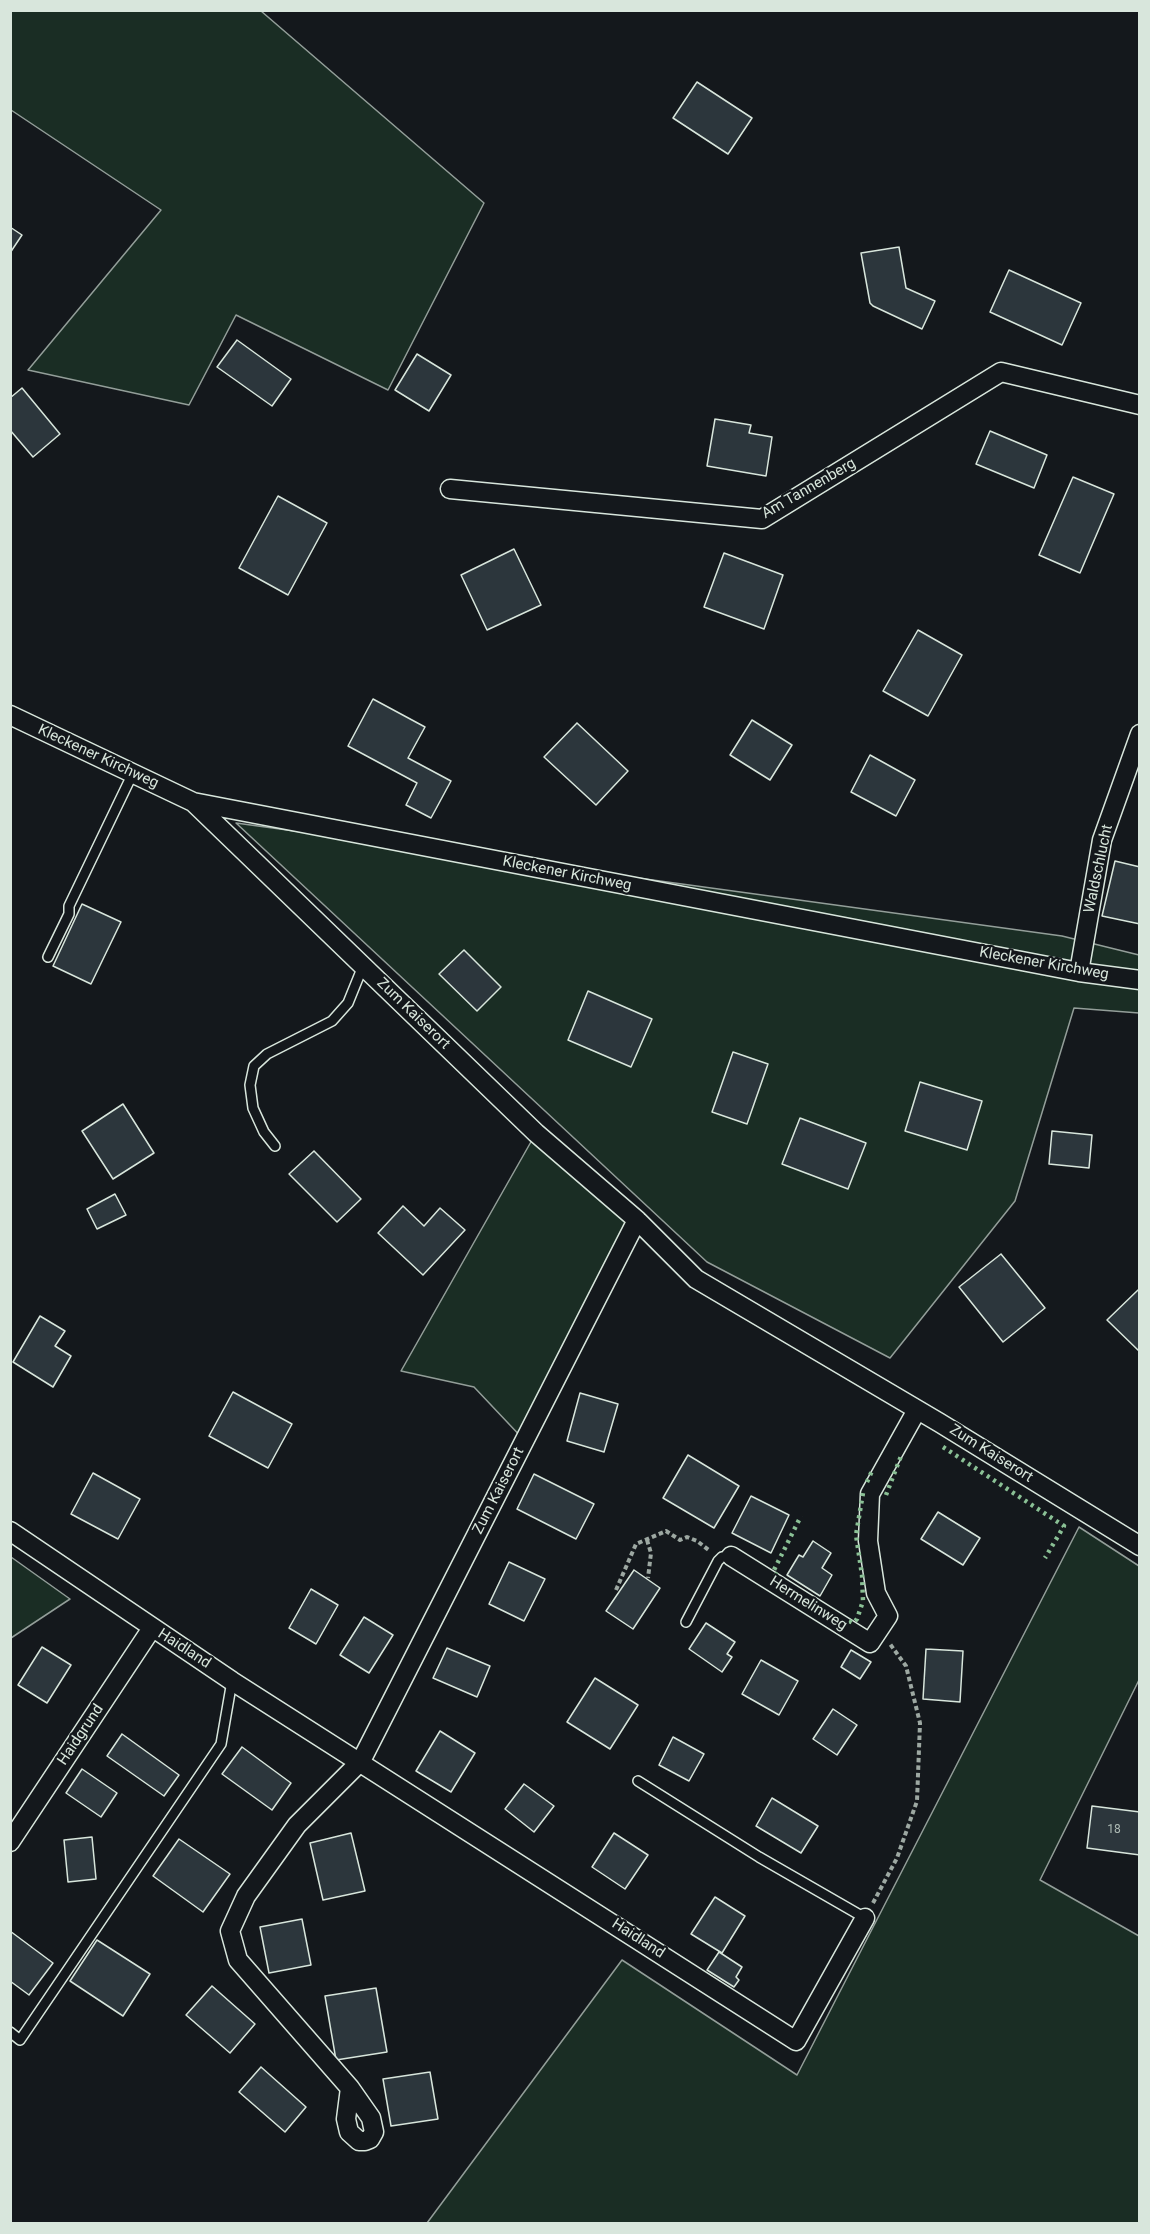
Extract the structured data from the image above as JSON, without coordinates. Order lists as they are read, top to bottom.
{
  "streets": {
    "street": [
      "Am Tannenberg",
      "Kleckener Kirchweg",
      "Waldschlucht",
      "Zum Kaiserort",
      "Hermelinweg",
      "Haidland",
      "Haidgrund"
    ]
  },
  "crossings": [
    ["Kleckener Kirchweg", "Waldschlucht"],
    ["Kleckener Kirchweg", "Zum Kaiserort"],
    ["Zum Kaiserort", "Haidland"],
    ["Haidland", "Haidgrund"]
  ],
  "house_numbers": ["18"]
}
